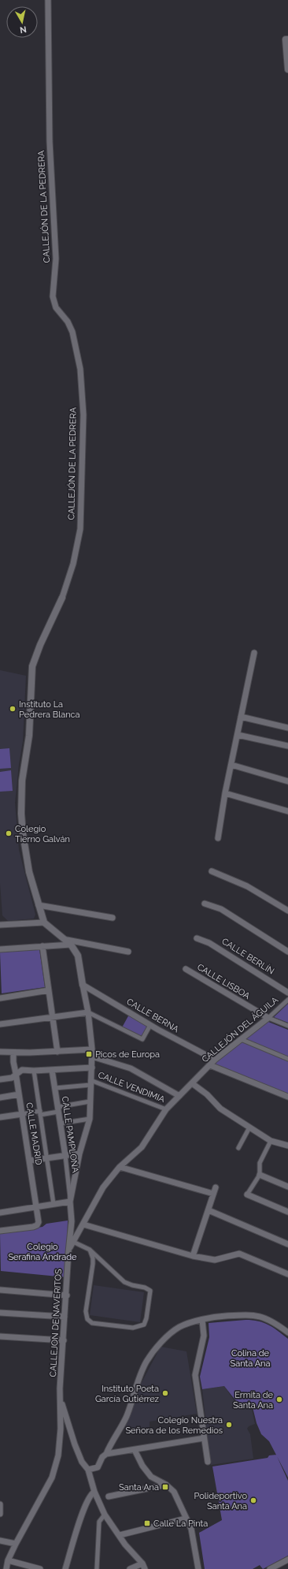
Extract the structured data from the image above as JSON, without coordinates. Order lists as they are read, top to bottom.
{
  "streets": {
    "street": [
      "CALLEJÓN DE LA PEDRERA",
      "CALLE BERLÍN",
      "CALLE LISBOA",
      "CALLE BERNA",
      "CALLEJÓN DEL ÁGUILA",
      "CALLE VENDIMIA",
      "CALLE MADRID",
      "CALLE PAMPLONA",
      "CALLEJON DE NAVERITOS"
    ]
  },
  "crossings": [
    ["CALLE LISBOA", "CALLEJÓN DEL ÁGUILA"],
    ["CALLE BERNA", "CALLEJÓN DEL ÁGUILA"],
    ["CALLE BERNA", "CALLEJON DE NAVERITOS"],
    ["CALLEJÓN DEL ÁGUILA", "CALLE VENDIMIA"],
    ["CALLEJÓN DEL ÁGUILA", "CALLEJON DE NAVERITOS"],
    ["CALLE VENDIMIA", "CALLEJON DE NAVERITOS"],
    ["CALLE PAMPLONA", "CALLEJON DE NAVERITOS"]
  ],
  "parks": ["Colegio Serafina Andrade", "Colina de Santa Ana"],
  "places": {
    "other": [
      "Instituto La Pedrera Blanca",
      "Colegio Tierno Galván",
      "Instituto Poeta García Gutiérrez",
      "Ermita de Santa Ana",
      "Colegio Nuestra Señora de los Remedios",
      "Polideportivo Santa Ana"
    ],
    "transit": ["Picos de Europa", "Santa Ana", "Calle La Pinta"]
  },
  "north": "bottom"
}
